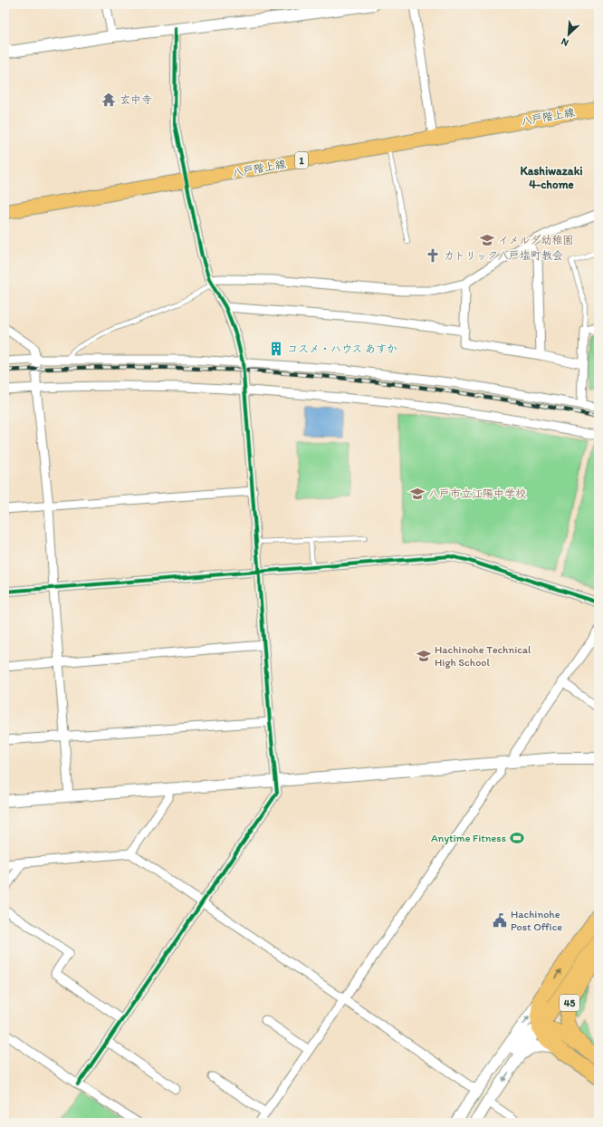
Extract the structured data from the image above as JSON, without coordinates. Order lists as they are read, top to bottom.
{
  "streets": {
    "highway": ["45"],
    "main road": ["八戸階上線", "1"]
  },
  "districts": ["Kashiwazaki 4-chome"],
  "places": {
    "temple": ["玄中寺"],
    "school or university": ["イメルダ幼稚園", "八戸市立江陽中学校", "Hachinohe Technical High School"],
    "church": ["カトリック八戸塩町教会"],
    "building": ["コスメ・ハウス あすか"],
    "sports": ["Anytime Fitness"],
    "public building": ["Hachinohe Post Office"]
  },
  "north": "bottom left"
}
